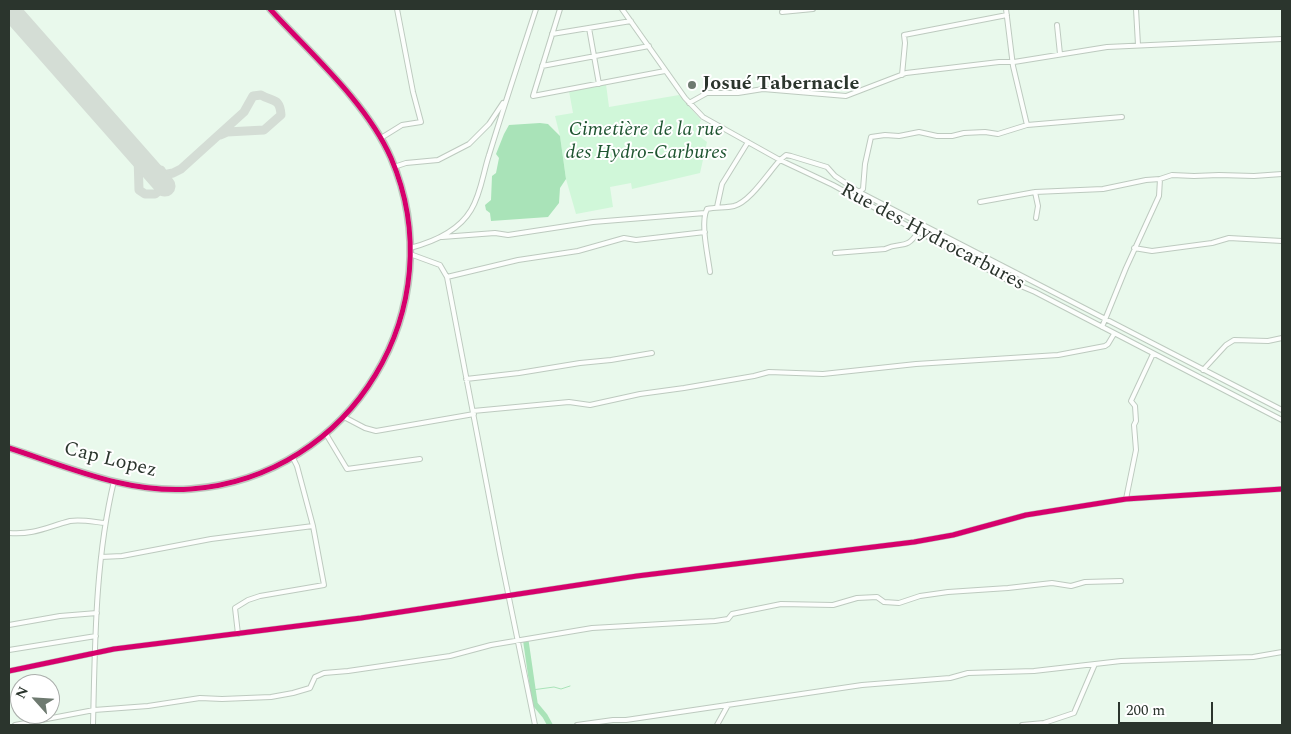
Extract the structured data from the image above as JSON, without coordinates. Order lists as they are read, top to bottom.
{
  "streets": {
    "street": ["Rue des Hydrocarbures", "Cap Lopez"]
  },
  "parks": ["Cimetière de la rue des Hydro-Carbures"],
  "places": ["Josué Tabernacle"],
  "scale_bar": "200 m",
  "north": "top left"
}
